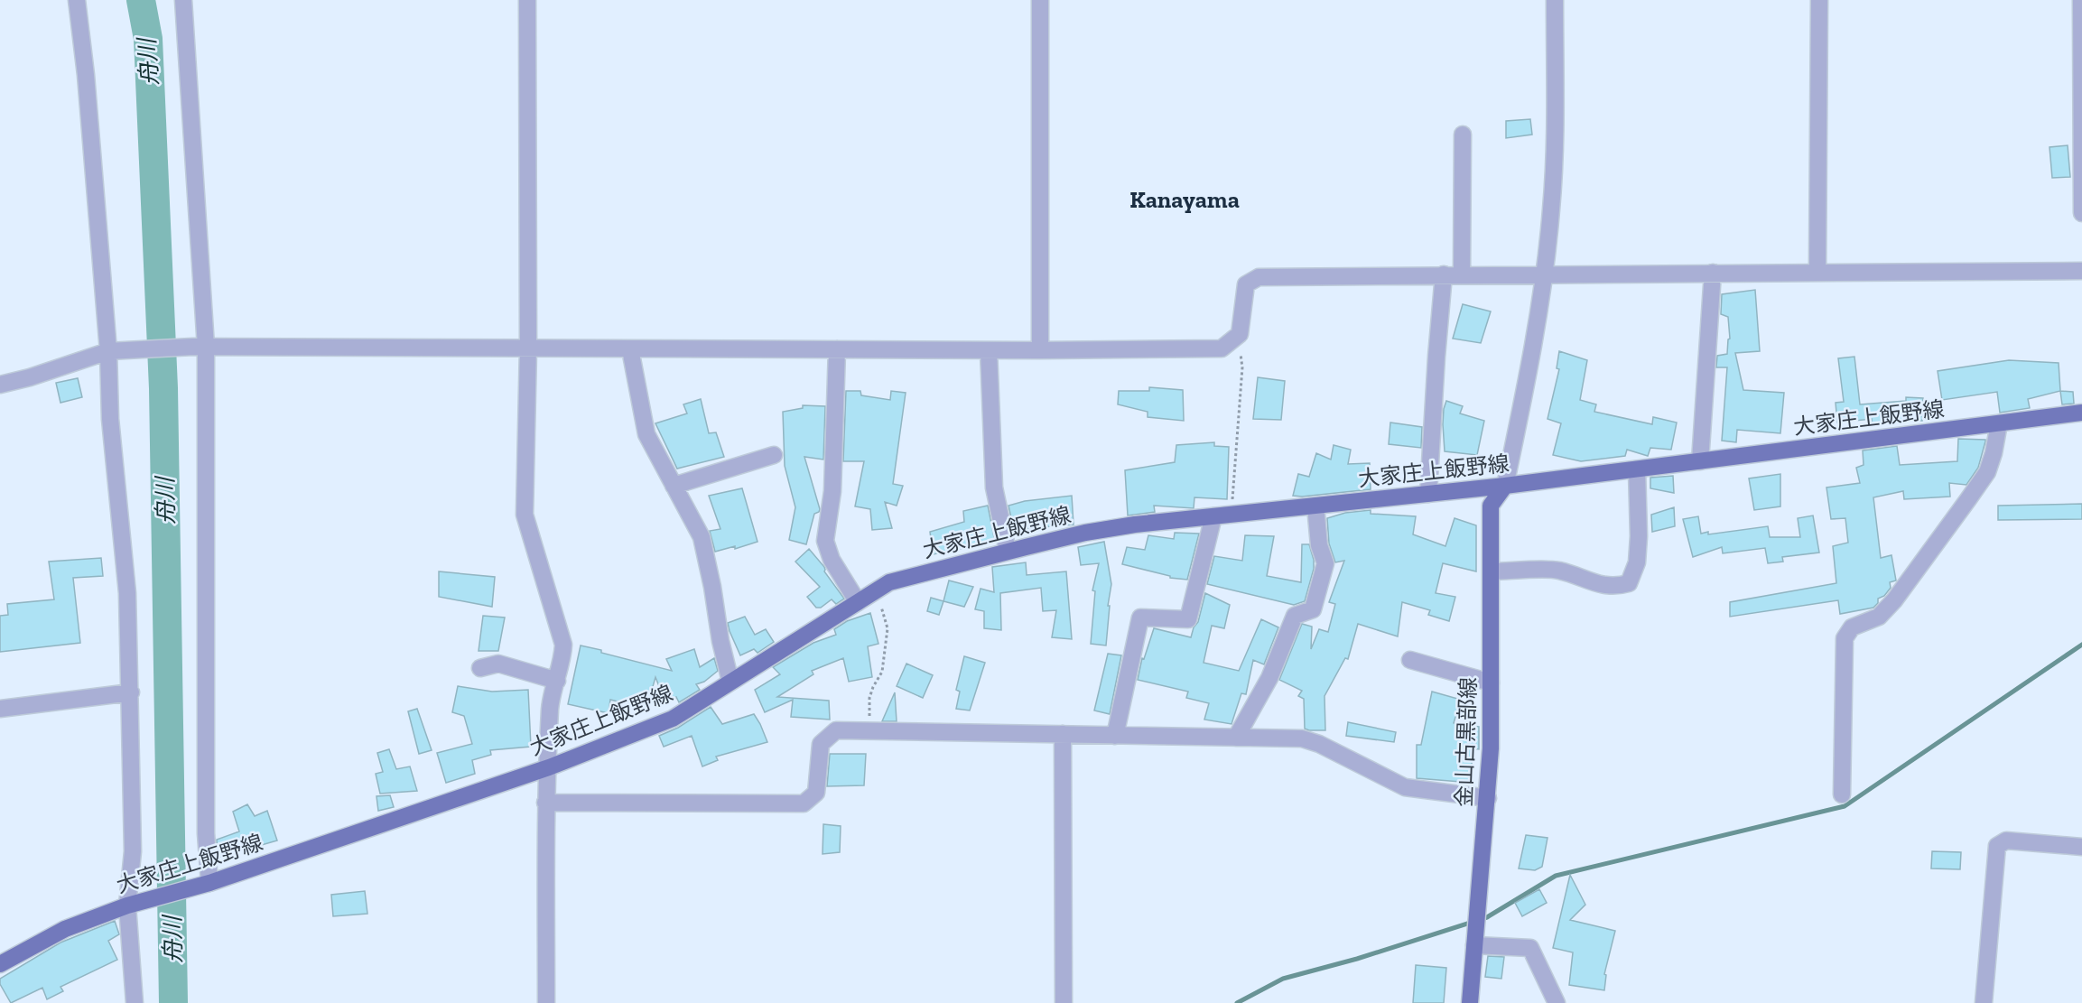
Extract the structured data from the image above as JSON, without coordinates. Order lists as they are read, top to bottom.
{
  "streets": {
    "main road": ["大家庄上飯野線", "金山古黒部線"]
  },
  "crossings": [
    ["大家庄上飯野線", "金山古黒部線"]
  ],
  "districts": ["Kanayama"],
  "water": ["舟川"]
}
